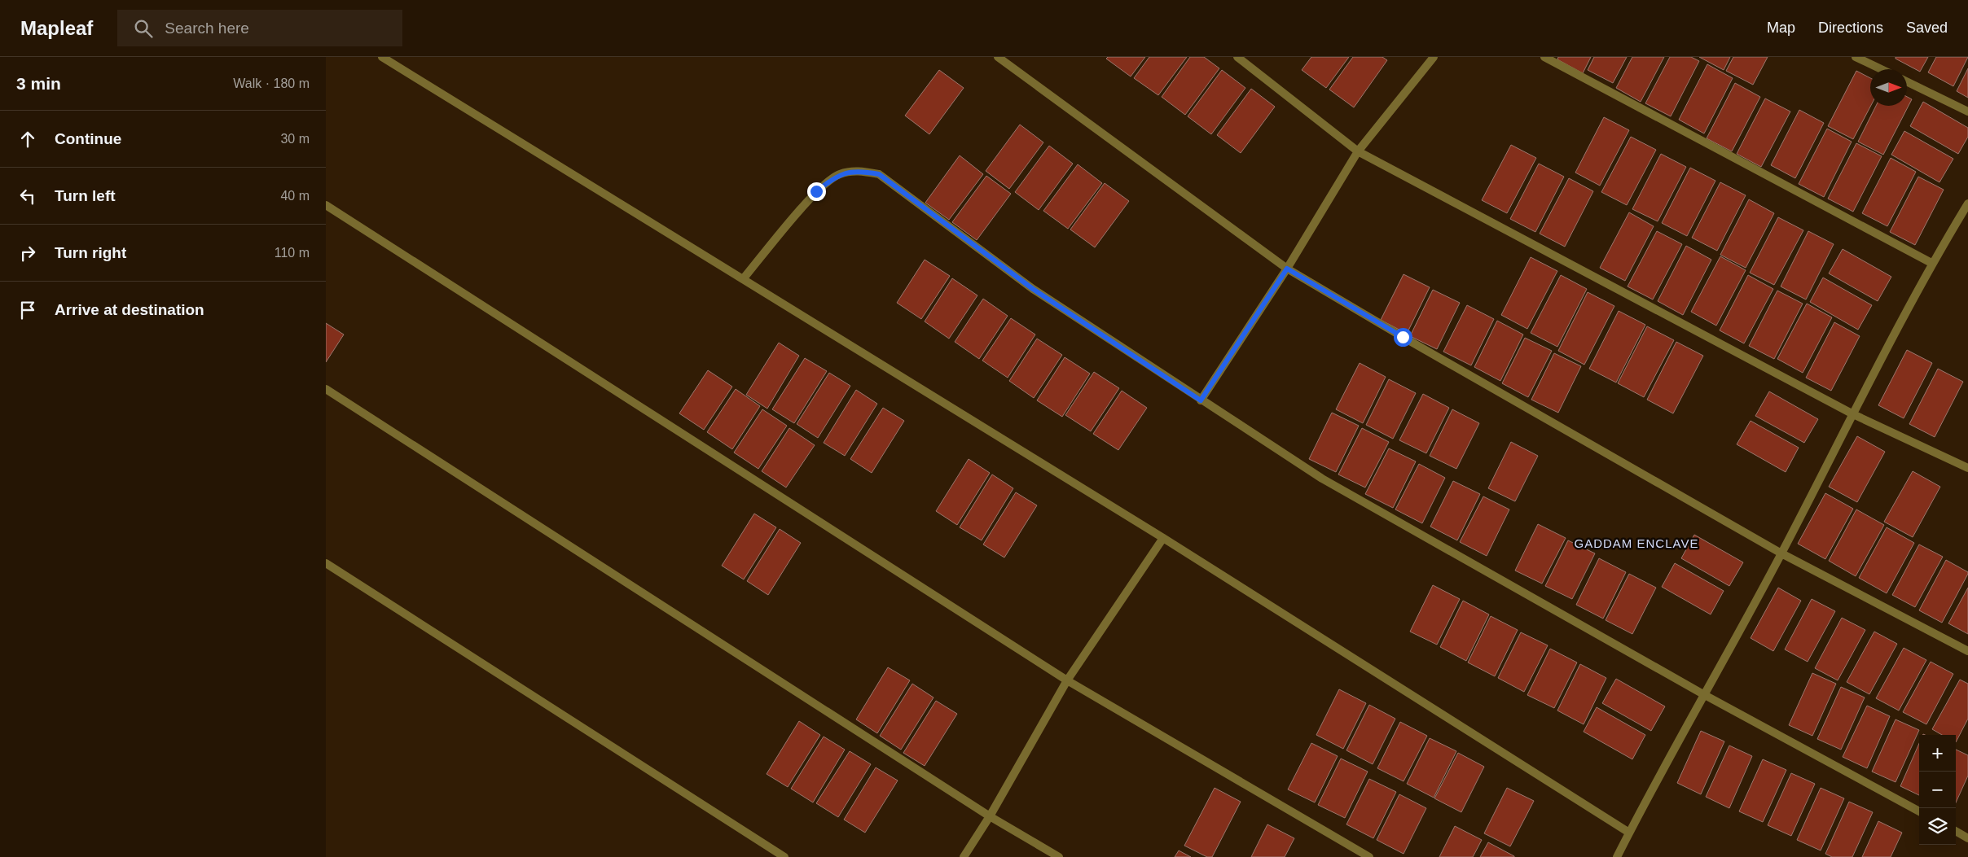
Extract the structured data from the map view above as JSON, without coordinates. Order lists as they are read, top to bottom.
{
  "districts": ["GADDAM ENCLAVE"],
  "north": "right",
  "page": {
    "header": "Mapleaf",
    "search": "Search here",
    "nav": ["Map", "Directions", "Saved"],
    "heading": ["3 min", "Walk · 180 m"],
    "list": [
      ["Continue", "30 m"],
      ["Turn left", "40 m"],
      ["Turn right", "110 m"],
      "Arrive at destination"
    ],
    "map_buttons": ["+", "−"]
  }
}
